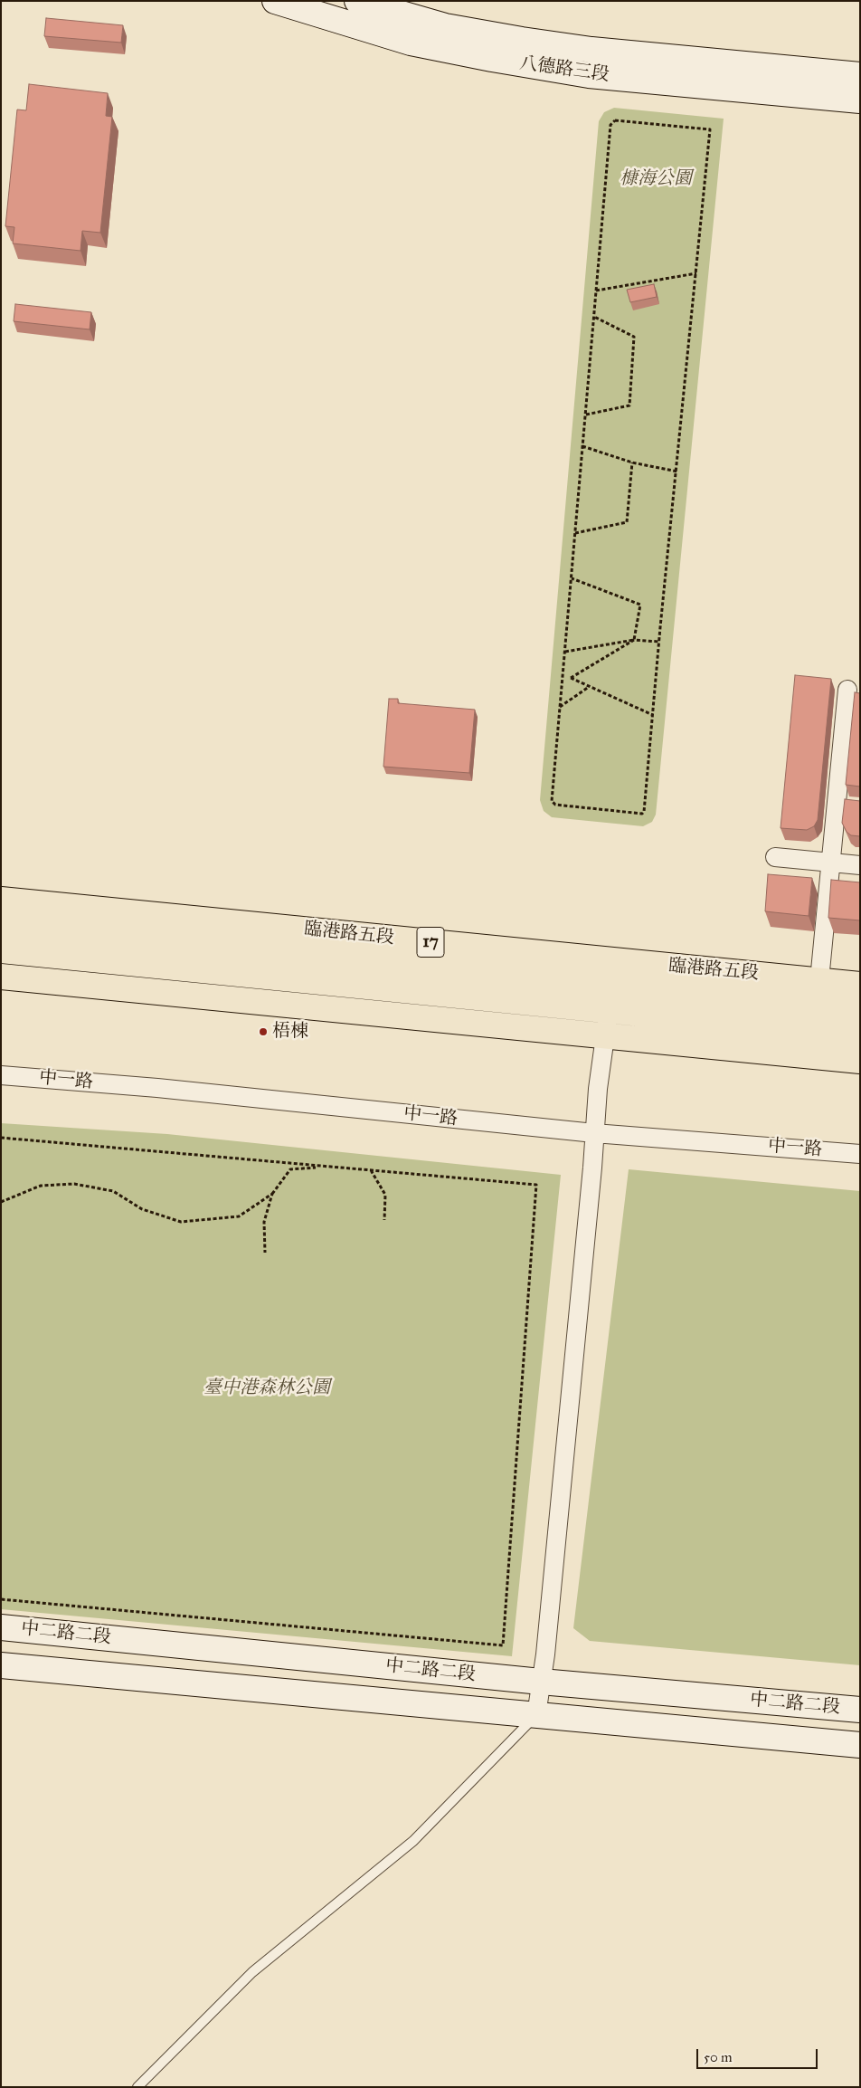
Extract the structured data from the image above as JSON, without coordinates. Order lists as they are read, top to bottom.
{
  "streets": {
    "main road": ["臨港路五段", "17"],
    "street": ["八德路三段", "中一路", "中二路二段"]
  },
  "parks": ["槺海公園", "臺中港森林公園"],
  "places": ["梧棟"],
  "scale_bar": "50 m"
}
